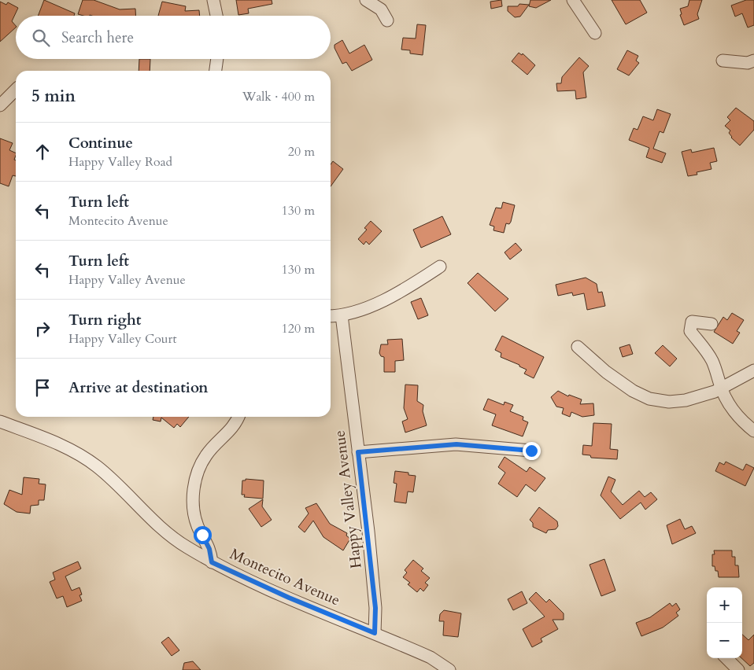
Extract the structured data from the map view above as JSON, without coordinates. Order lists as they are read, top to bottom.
{
  "streets": {
    "street": ["Happy Valley Avenue", "Montecito Avenue"]
  },
  "crossings": [
    ["Happy Valley Avenue", "Montecito Avenue"]
  ],
  "page": {
    "search": "Search here",
    "heading": ["5 min", "Walk · 400 m"],
    "list": [
      ["Continue", "Happy Valley Road", "20 m"],
      ["Turn left", "Montecito Avenue", "130 m"],
      ["Turn left", "Happy Valley Avenue", "130 m"],
      ["Turn right", "Happy Valley Court", "120 m"],
      "Arrive at destination"
    ],
    "map_buttons": ["+", "−"]
  }
}
